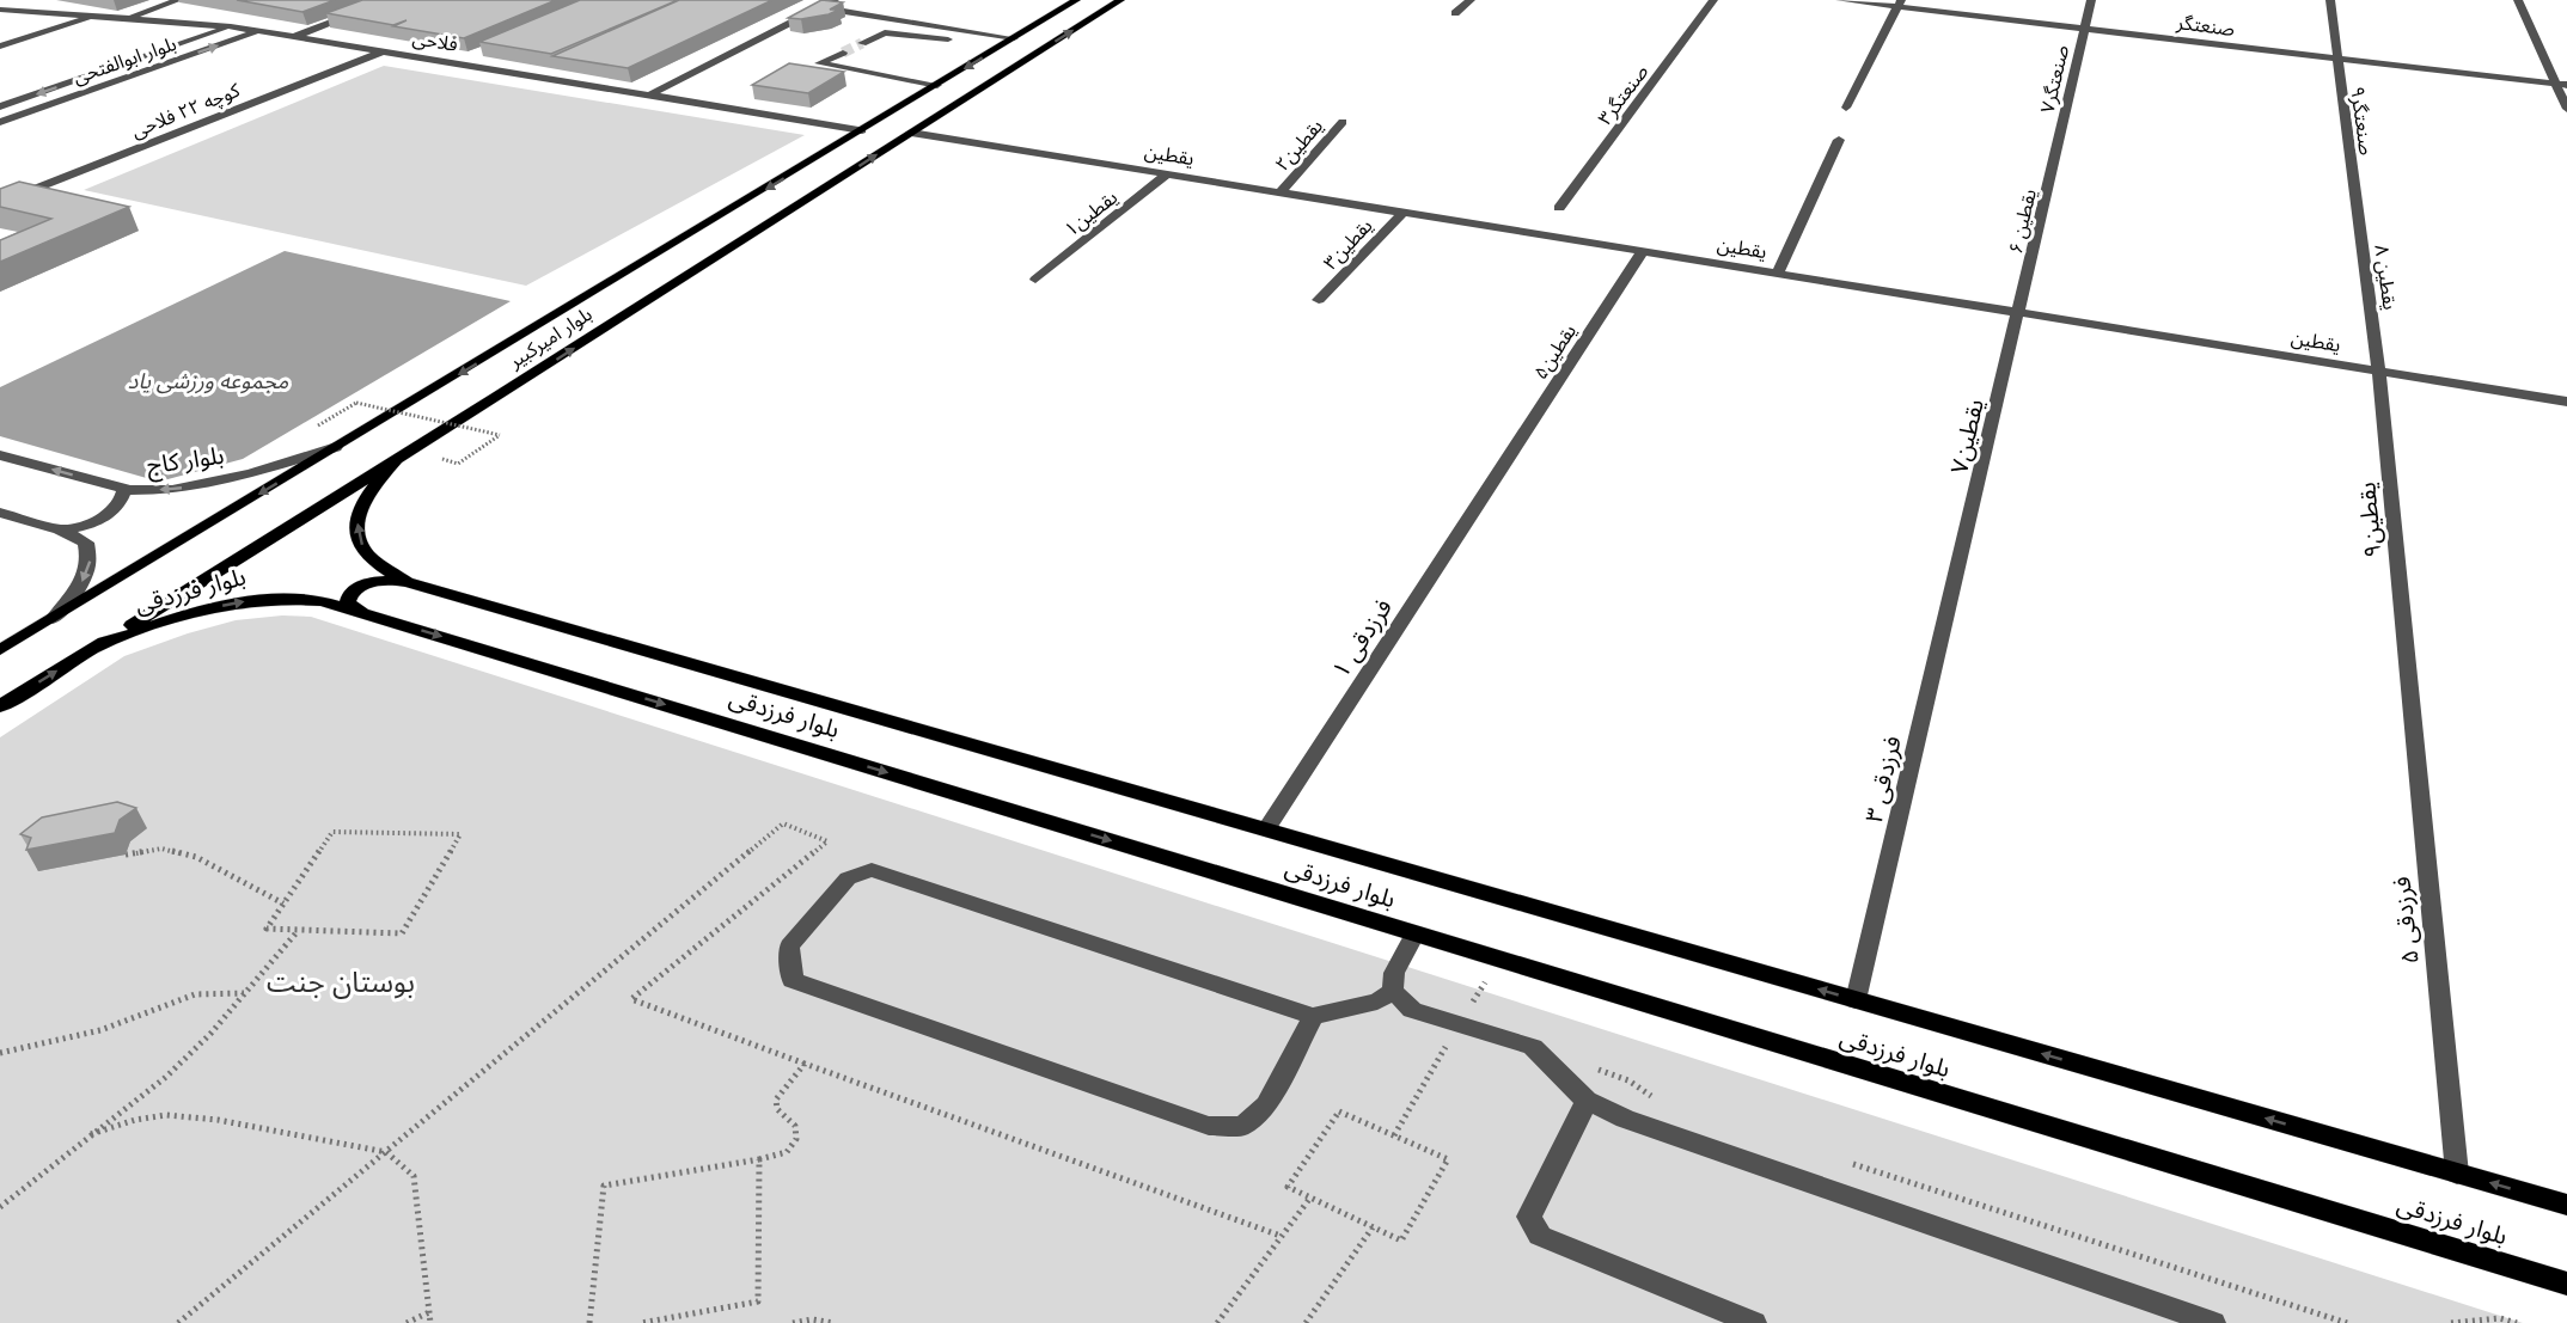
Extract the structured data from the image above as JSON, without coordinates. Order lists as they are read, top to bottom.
{
  "streets": {
    "main road": ["بلوار امیرکبیر", "بلوار فرزدقی"],
    "street": [
      "صنعتگر",
      "فلاحی",
      "بلوار ابوالفتحی",
      "صنعتگر۷",
      "صنعتگر۳",
      "کوچه ۲۲ فلاحی",
      "صنعتگر۹",
      "یقطین۲",
      "یقطین",
      "یقطین۱",
      "یقطین ۶",
      "یقطین۳",
      "یقطین ۸",
      "یقطین۵",
      "یقطین۷",
      "بلوار کاج",
      "یقطین۹",
      "فرزدقی ۱",
      "فرزدقی ۳",
      "فرزدقی ۵"
    ]
  },
  "crossings": [
    ["صنعتگر", "صنعتگر۷"],
    ["صنعتگر", "صنعتگر۹"],
    ["فلاحی", "بلوار ابوالفتحی"],
    ["فلاحی", "کوچه ۲۲ فلاحی"],
    ["فلاحی", "بلوار امیرکبیر"],
    ["صنعتگر۷", "یقطین ۶"],
    ["صنعتگر۹", "یقطین ۸"],
    ["یقطین۲", "یقطین"],
    ["یقطین", "یقطین۱"],
    ["یقطین", "یقطین ۶"],
    ["یقطین", "یقطین۳"],
    ["یقطین", "یقطین ۸"],
    ["یقطین", "بلوار امیرکبیر"],
    ["یقطین", "یقطین۵"],
    ["یقطین", "یقطین۷"],
    ["یقطین", "یقطین۹"],
    ["یقطین ۶", "یقطین۷"],
    ["یقطین ۸", "یقطین۹"],
    ["بلوار امیرکبیر", "بلوار کاج"],
    ["بلوار امیرکبیر", "بلوار فرزدقی"],
    ["یقطین۵", "فرزدقی ۱"],
    ["یقطین۷", "فرزدقی ۳"],
    ["یقطین۹", "فرزدقی ۵"],
    ["بلوار فرزدقی", "فرزدقی ۱"],
    ["بلوار فرزدقی", "فرزدقی ۳"],
    ["بلوار فرزدقی", "فرزدقی ۵"]
  ],
  "one_way": ["بلوار کاج"],
  "water": ["مجموعه ورزشی یاد"],
  "parks": ["بوستان جنت"]
}
